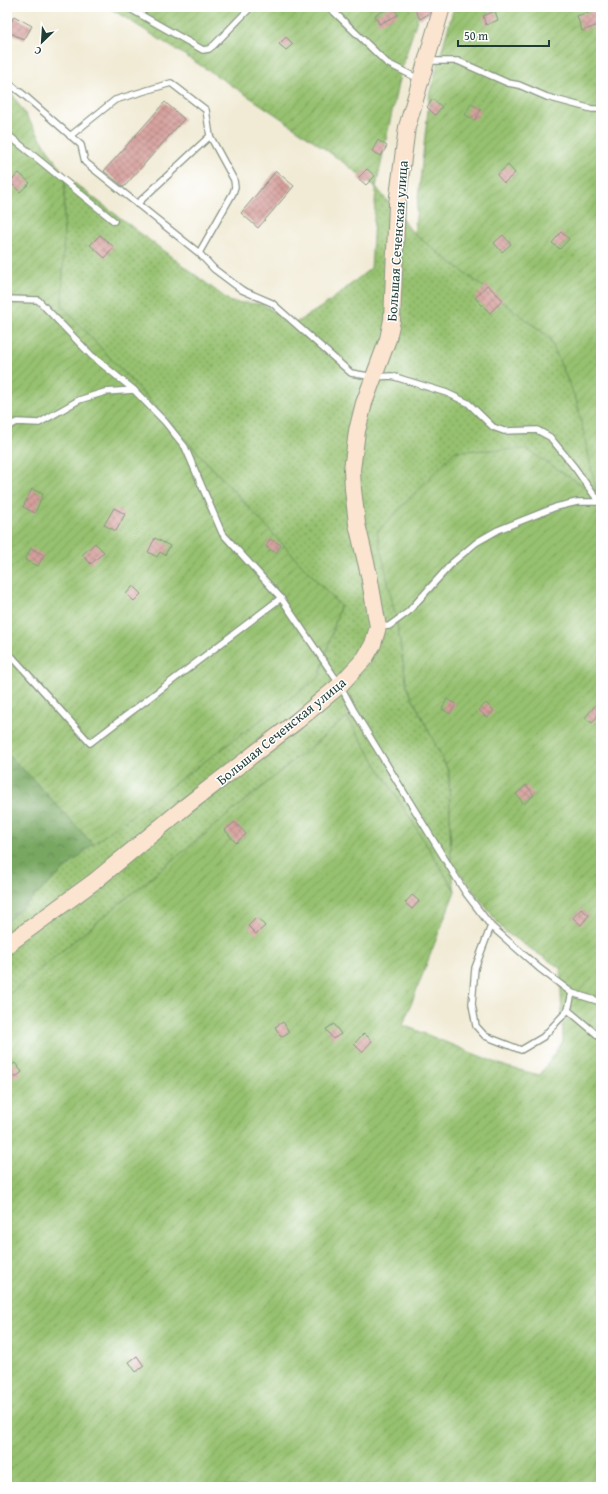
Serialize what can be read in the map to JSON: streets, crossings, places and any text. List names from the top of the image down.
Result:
{
  "streets": {
    "street": ["Большая Сеченская улица"]
  },
  "scale_bar": "50 m",
  "north": "bottom left"
}
